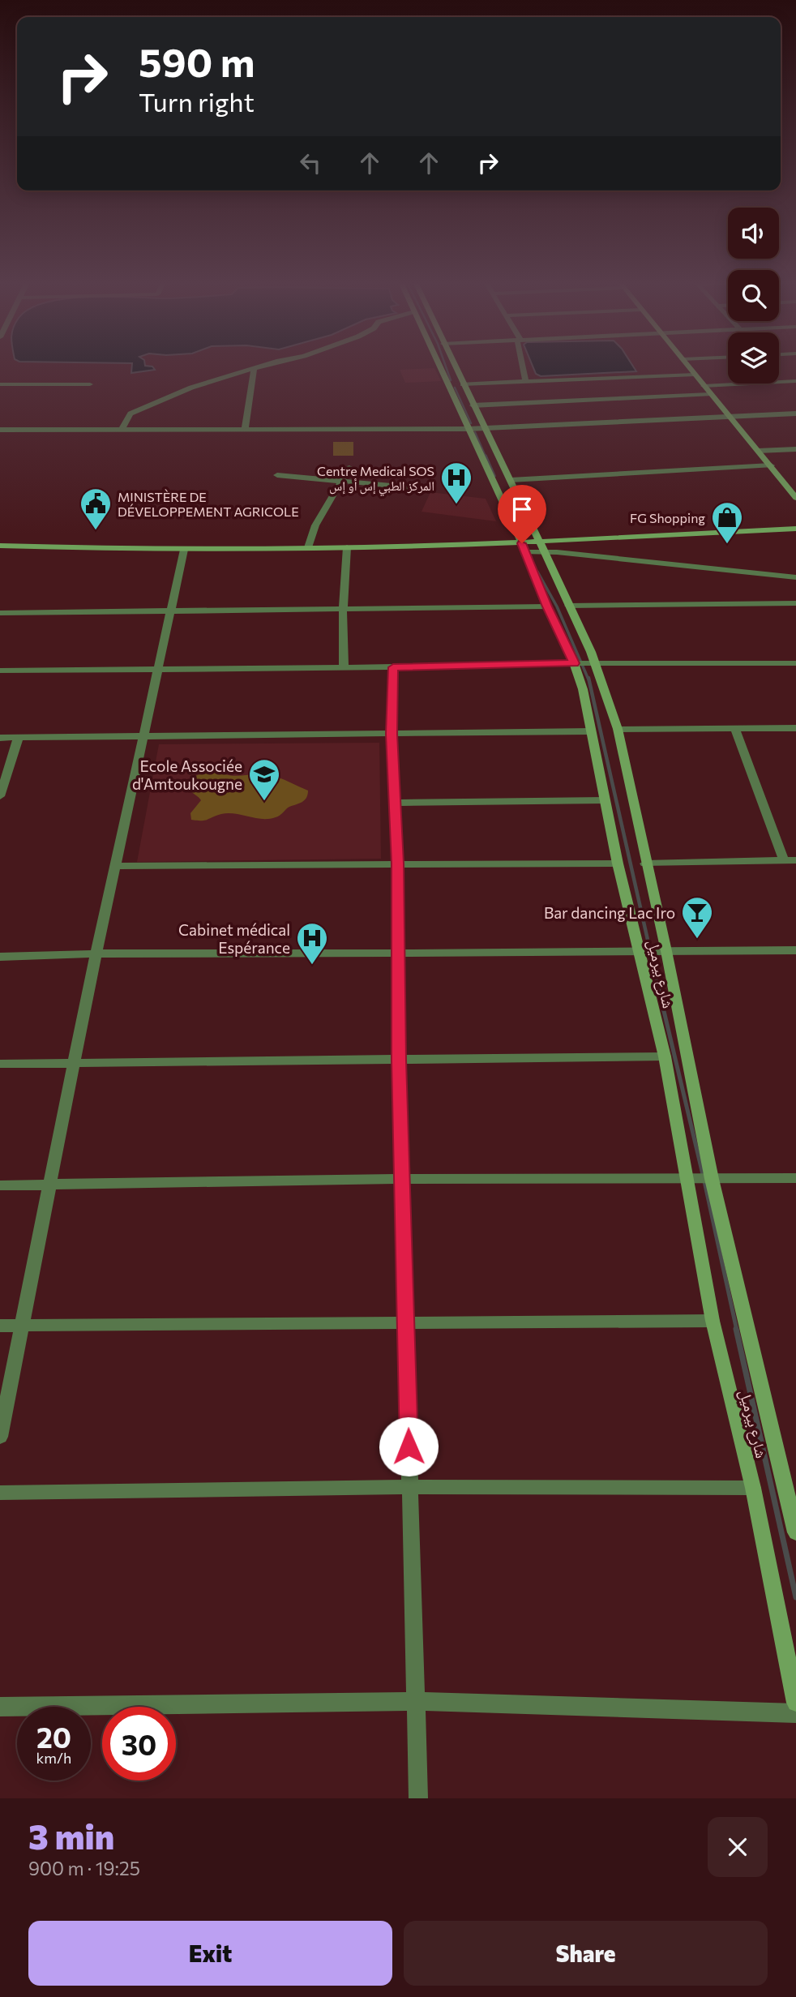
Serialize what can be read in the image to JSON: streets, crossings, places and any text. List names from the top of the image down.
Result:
{
  "streets": {
    "street": ["شارع بيرميل"]
  },
  "places": {
    "hospital": ["Centre Medical SOS المركز الطبي إس أو إس", "Cabinet médical Espérance"],
    "public building": ["MINISTÈRE DE DÉVELOPPEMENT AGRICOLE"],
    "shop": ["FG Shopping"],
    "school or university": ["Ecole Associée d'Amtoukougne"],
    "bar": ["Bar dancing Lac Iro"]
  },
  "page": {
    "turn": ["590 m", "Turn right"],
    "speed": "20 km/h",
    "limit": "30",
    "heading": ["3 min", "900 m · 19:25"],
    "buttons": ["Exit", "Share"]
  }
}
